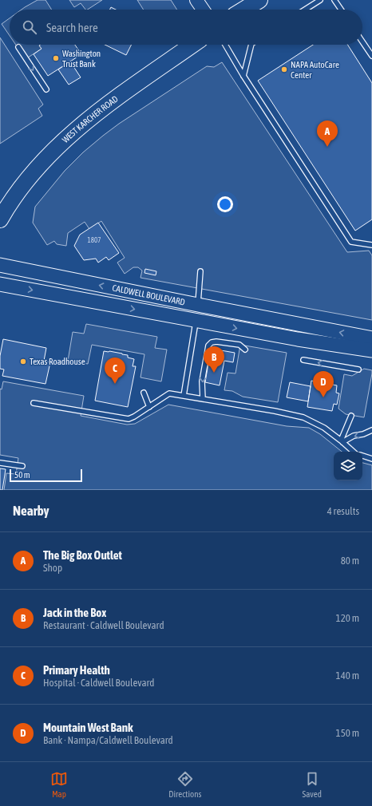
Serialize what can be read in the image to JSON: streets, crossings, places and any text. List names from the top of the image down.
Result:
{
  "streets": {
    "highway": ["WEST KARCHER ROAD"],
    "main road": ["CALDWELL BOULEVARD"]
  },
  "places": ["Washington Trust Bank", "NAPA AutoCare Center", "Texas Roadhouse"],
  "house_numbers": ["1807"],
  "scale_bar": "50 m",
  "page": {
    "search": "Search here",
    "pins": [
      "A",
      "B",
      "C",
      "D"
    ],
    "scale": "50 m",
    "heading": ["Nearby", "4 results"],
    "list": [
      {
        "mark": "A",
        "name": "The Big Box Outlet",
        "note": "Shop",
        "value": "80 m"
      },
      {
        "mark": "B",
        "name": "Jack in the Box",
        "note": "Restaurant · Caldwell Boulevard",
        "value": "120 m"
      },
      {
        "mark": "C",
        "name": "Primary Health",
        "note": "Hospital · Caldwell Boulevard",
        "value": "140 m"
      },
      {
        "mark": "D",
        "name": "Mountain West Bank",
        "note": "Bank · Nampa/Caldwell Boulevard",
        "value": "150 m"
      }
    ],
    "nav": ["Map", "Directions", "Saved"]
  }
}
